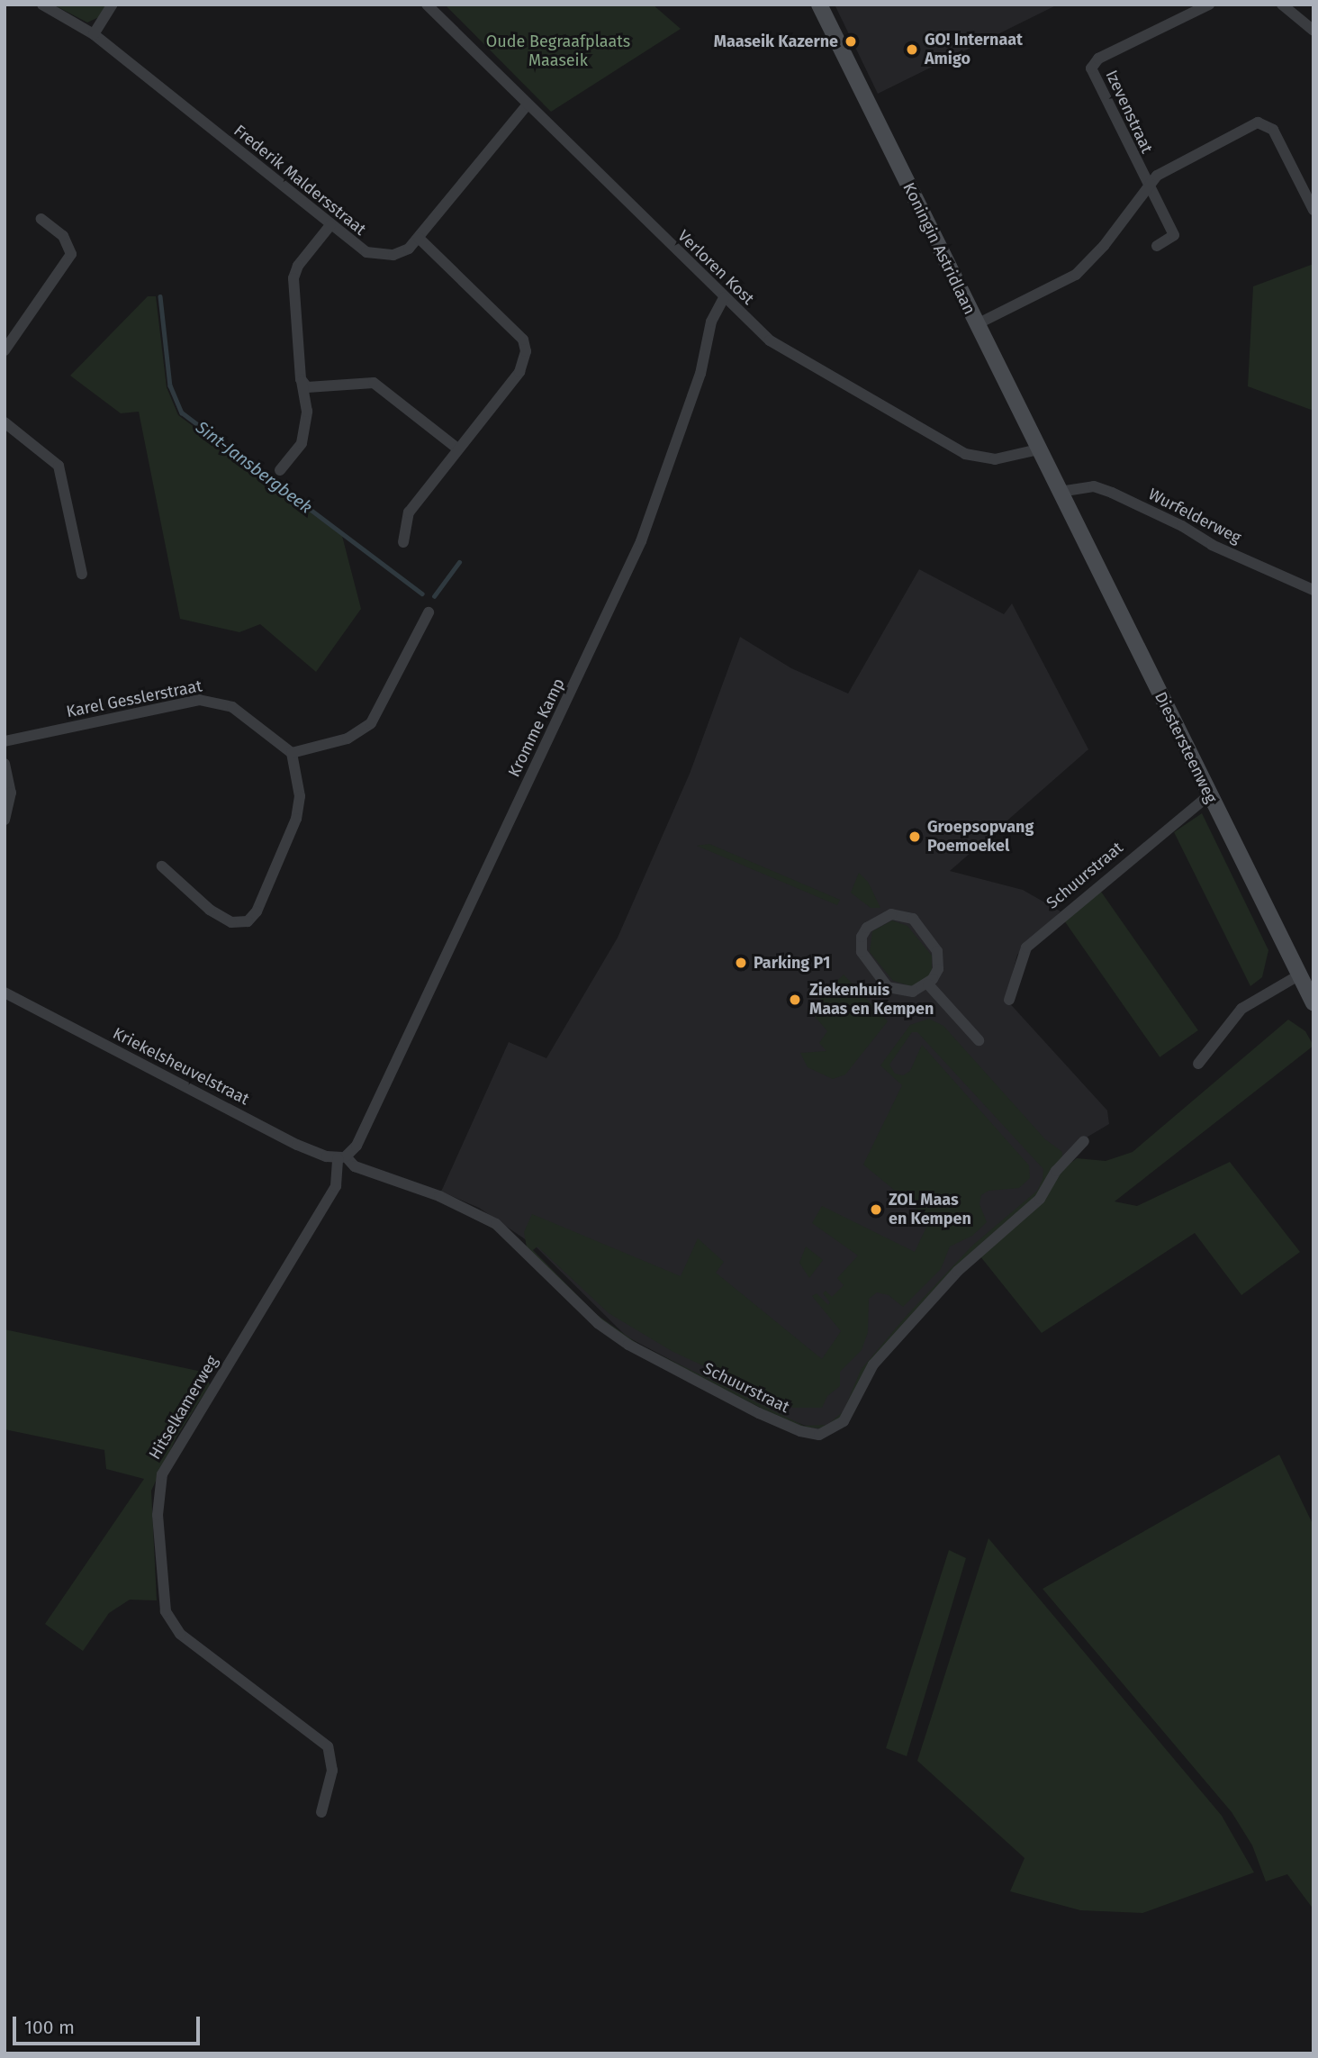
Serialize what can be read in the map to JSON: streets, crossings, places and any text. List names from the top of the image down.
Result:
{
  "streets": {
    "main road": ["Koningin Astridlaan", "Diestersteenweg"],
    "street": [
      "Izevenstraat",
      "Frederik Maldersstraat",
      "Verloren Kost",
      "Wurfelderweg",
      "Karel Gesslerstraat",
      "Kromme Kamp",
      "Schuurstraat",
      "Kriekelsheuvelstraat",
      "Hitselkamerweg"
    ]
  },
  "crossings": [
    ["Izevenstraat", "Koningin Astridlaan"],
    ["Frederik Maldersstraat", "Verloren Kost"],
    ["Koningin Astridlaan", "Verloren Kost"],
    ["Koningin Astridlaan", "Wurfelderweg"],
    ["Koningin Astridlaan", "Diestersteenweg"],
    ["Verloren Kost", "Kromme Kamp"],
    ["Wurfelderweg", "Diestersteenweg"],
    ["Kromme Kamp", "Schuurstraat"],
    ["Kromme Kamp", "Kriekelsheuvelstraat"],
    ["Kromme Kamp", "Hitselkamerweg"],
    ["Diestersteenweg", "Schuurstraat"],
    ["Schuurstraat", "Kriekelsheuvelstraat"],
    ["Schuurstraat", "Hitselkamerweg"],
    ["Kriekelsheuvelstraat", "Hitselkamerweg"]
  ],
  "water": ["Sint-Jansbergbeek"],
  "parks": ["Oude Begraafplaats Maaseik"],
  "places": [
    "Maaseik Kazerne",
    "GO! Internaat Amigo",
    "Groepsopvang Poemoekel",
    "Parking P1",
    "Ziekenhuis Maas en Kempen",
    "ZOL Maas en Kempen"
  ],
  "scale_bar": "100 m"
}
